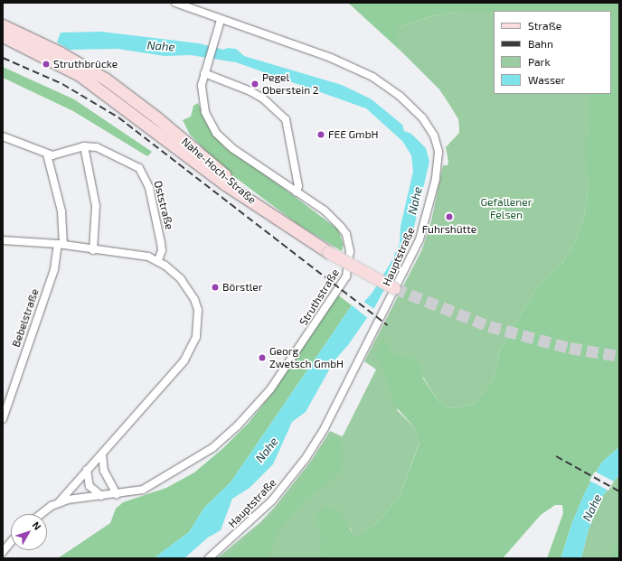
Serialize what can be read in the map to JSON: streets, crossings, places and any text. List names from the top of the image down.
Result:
{
  "streets": {
    "main road": ["Nahe-Hoch-Straße"],
    "street": [
      "Oststraße",
      "Hauptstraße",
      "Struthstraße",
      "Bebelstraße"
    ]
  },
  "crossings": [
    ["Oststraße", "Bebelstraße"],
    ["Hauptstraße", "Struthstraße"]
  ],
  "water": ["Nahe"],
  "parks": ["Gefallener Felsen"],
  "places": [
    "Struthbrücke",
    "Pegel Oberstein 2",
    "FEE GmbH",
    "Fuhrshütte",
    "Börstler",
    "Georg Zwetsch GmbH"
  ],
  "legend": [
    "Straße",
    "Bahn",
    "Park",
    "Wasser"
  ],
  "north": "top right"
}
